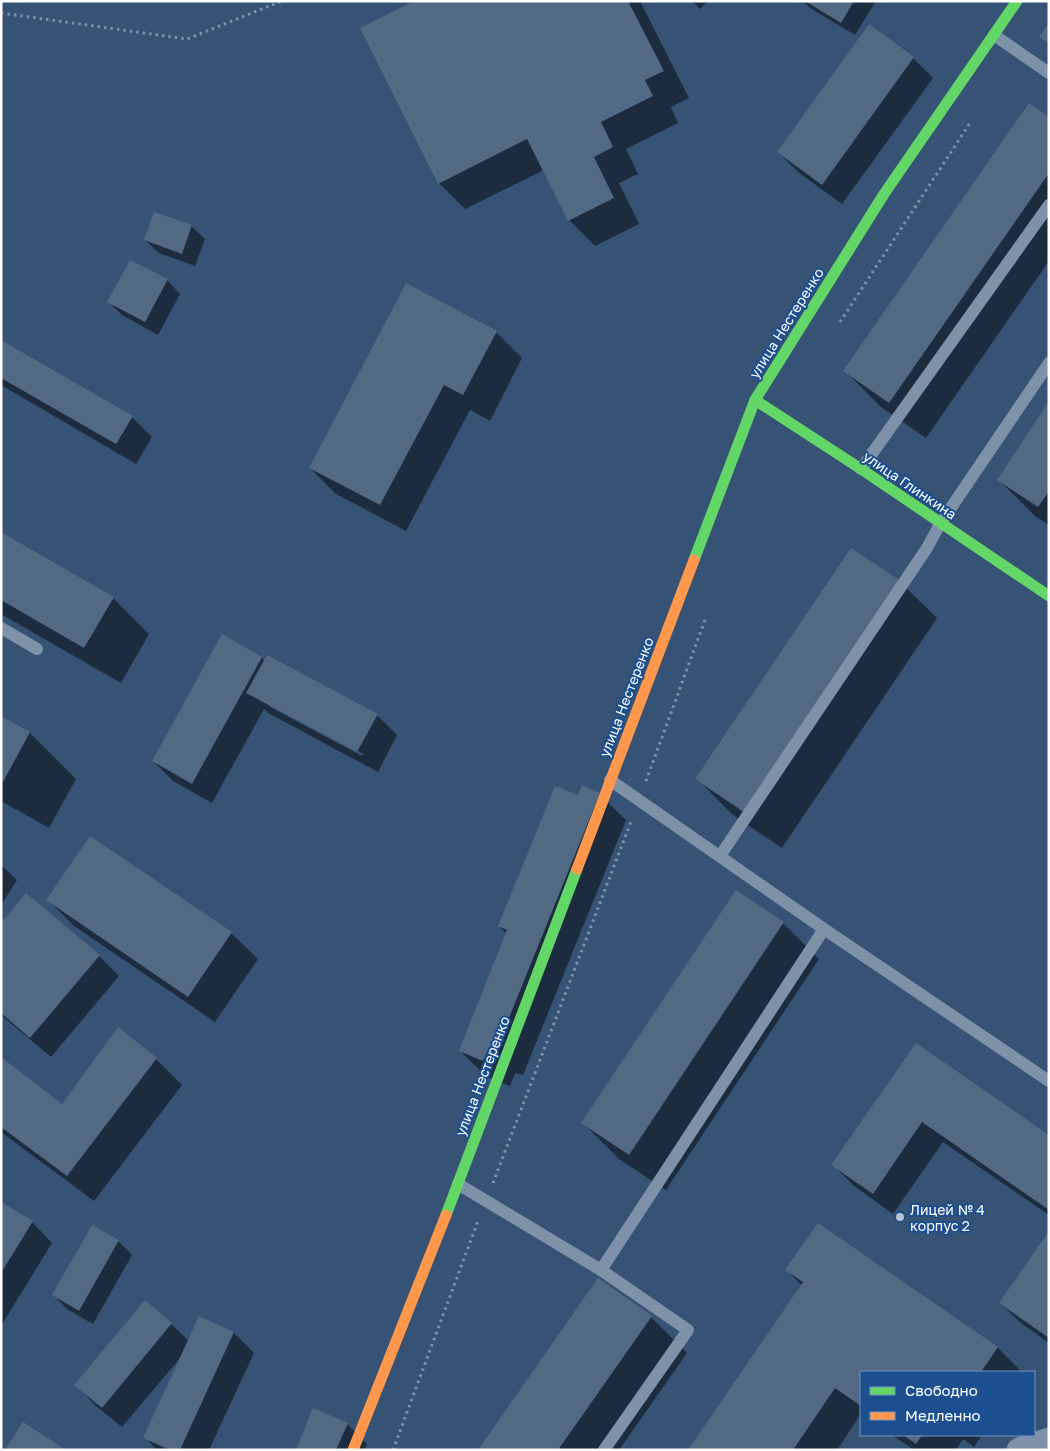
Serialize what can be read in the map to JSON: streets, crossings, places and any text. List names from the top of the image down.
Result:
{
  "streets": {
    "street": ["улица Нестеренко", "улица Глинкина"]
  },
  "crossings": [
    ["улица Нестеренко", "улица Глинкина"]
  ],
  "places": ["Лицей № 4 корпус 2"],
  "legend": ["Свободно", "Медленно"]
}
